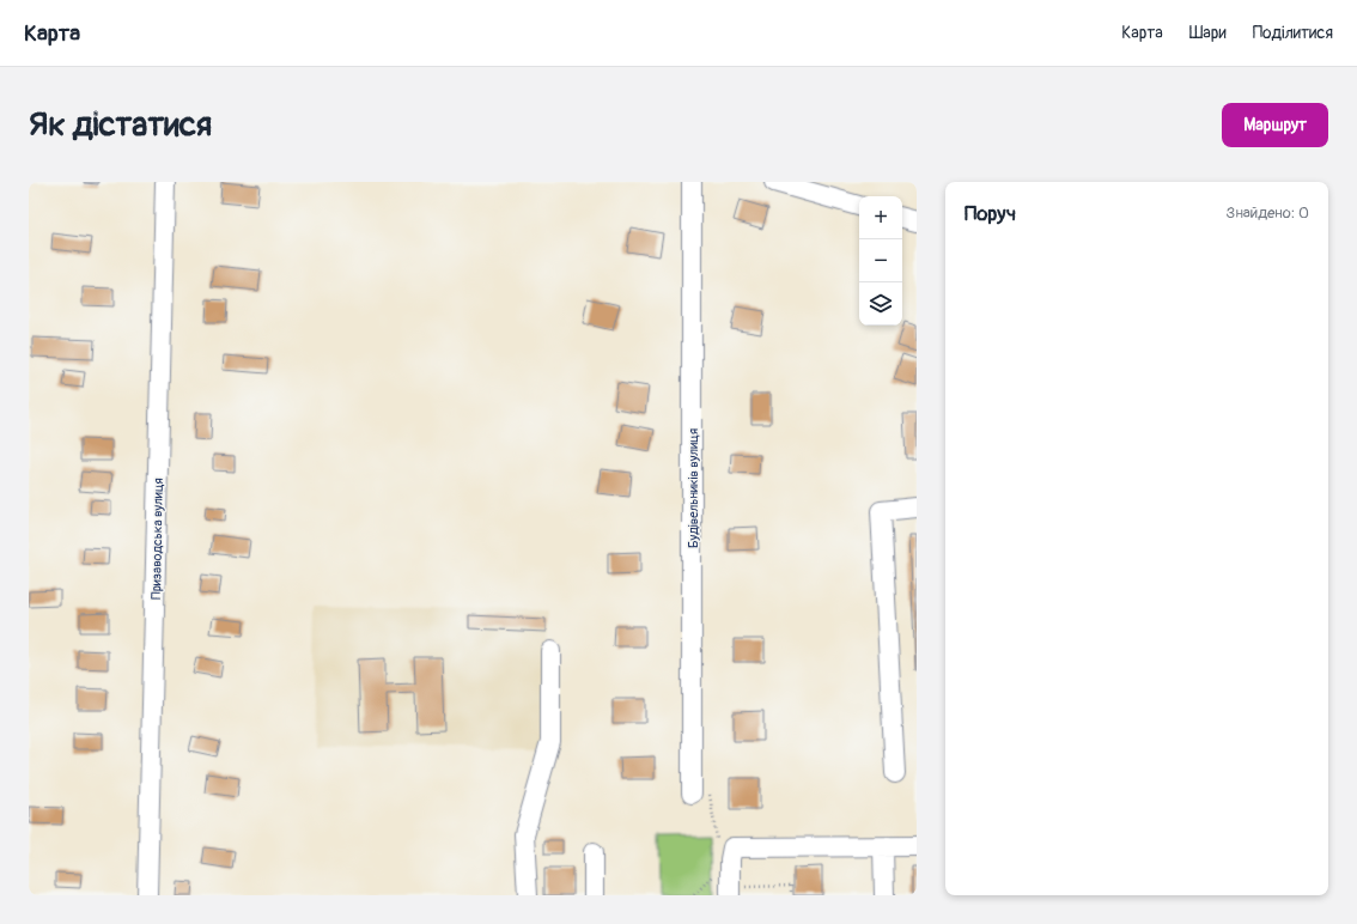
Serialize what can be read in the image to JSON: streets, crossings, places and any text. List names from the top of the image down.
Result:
{
  "streets": {
    "street": ["Будівельників вулиця", "Призаводська вулиця"]
  },
  "page": {
    "header": "Карта",
    "nav": ["Карта", "Шари", "Поділитися"],
    "buttons": "Маршрут",
    "title": "Як дістатися",
    "heading": ["Поруч", "Знайдено: 0"],
    "map_buttons": ["+", "−"]
  }
}
